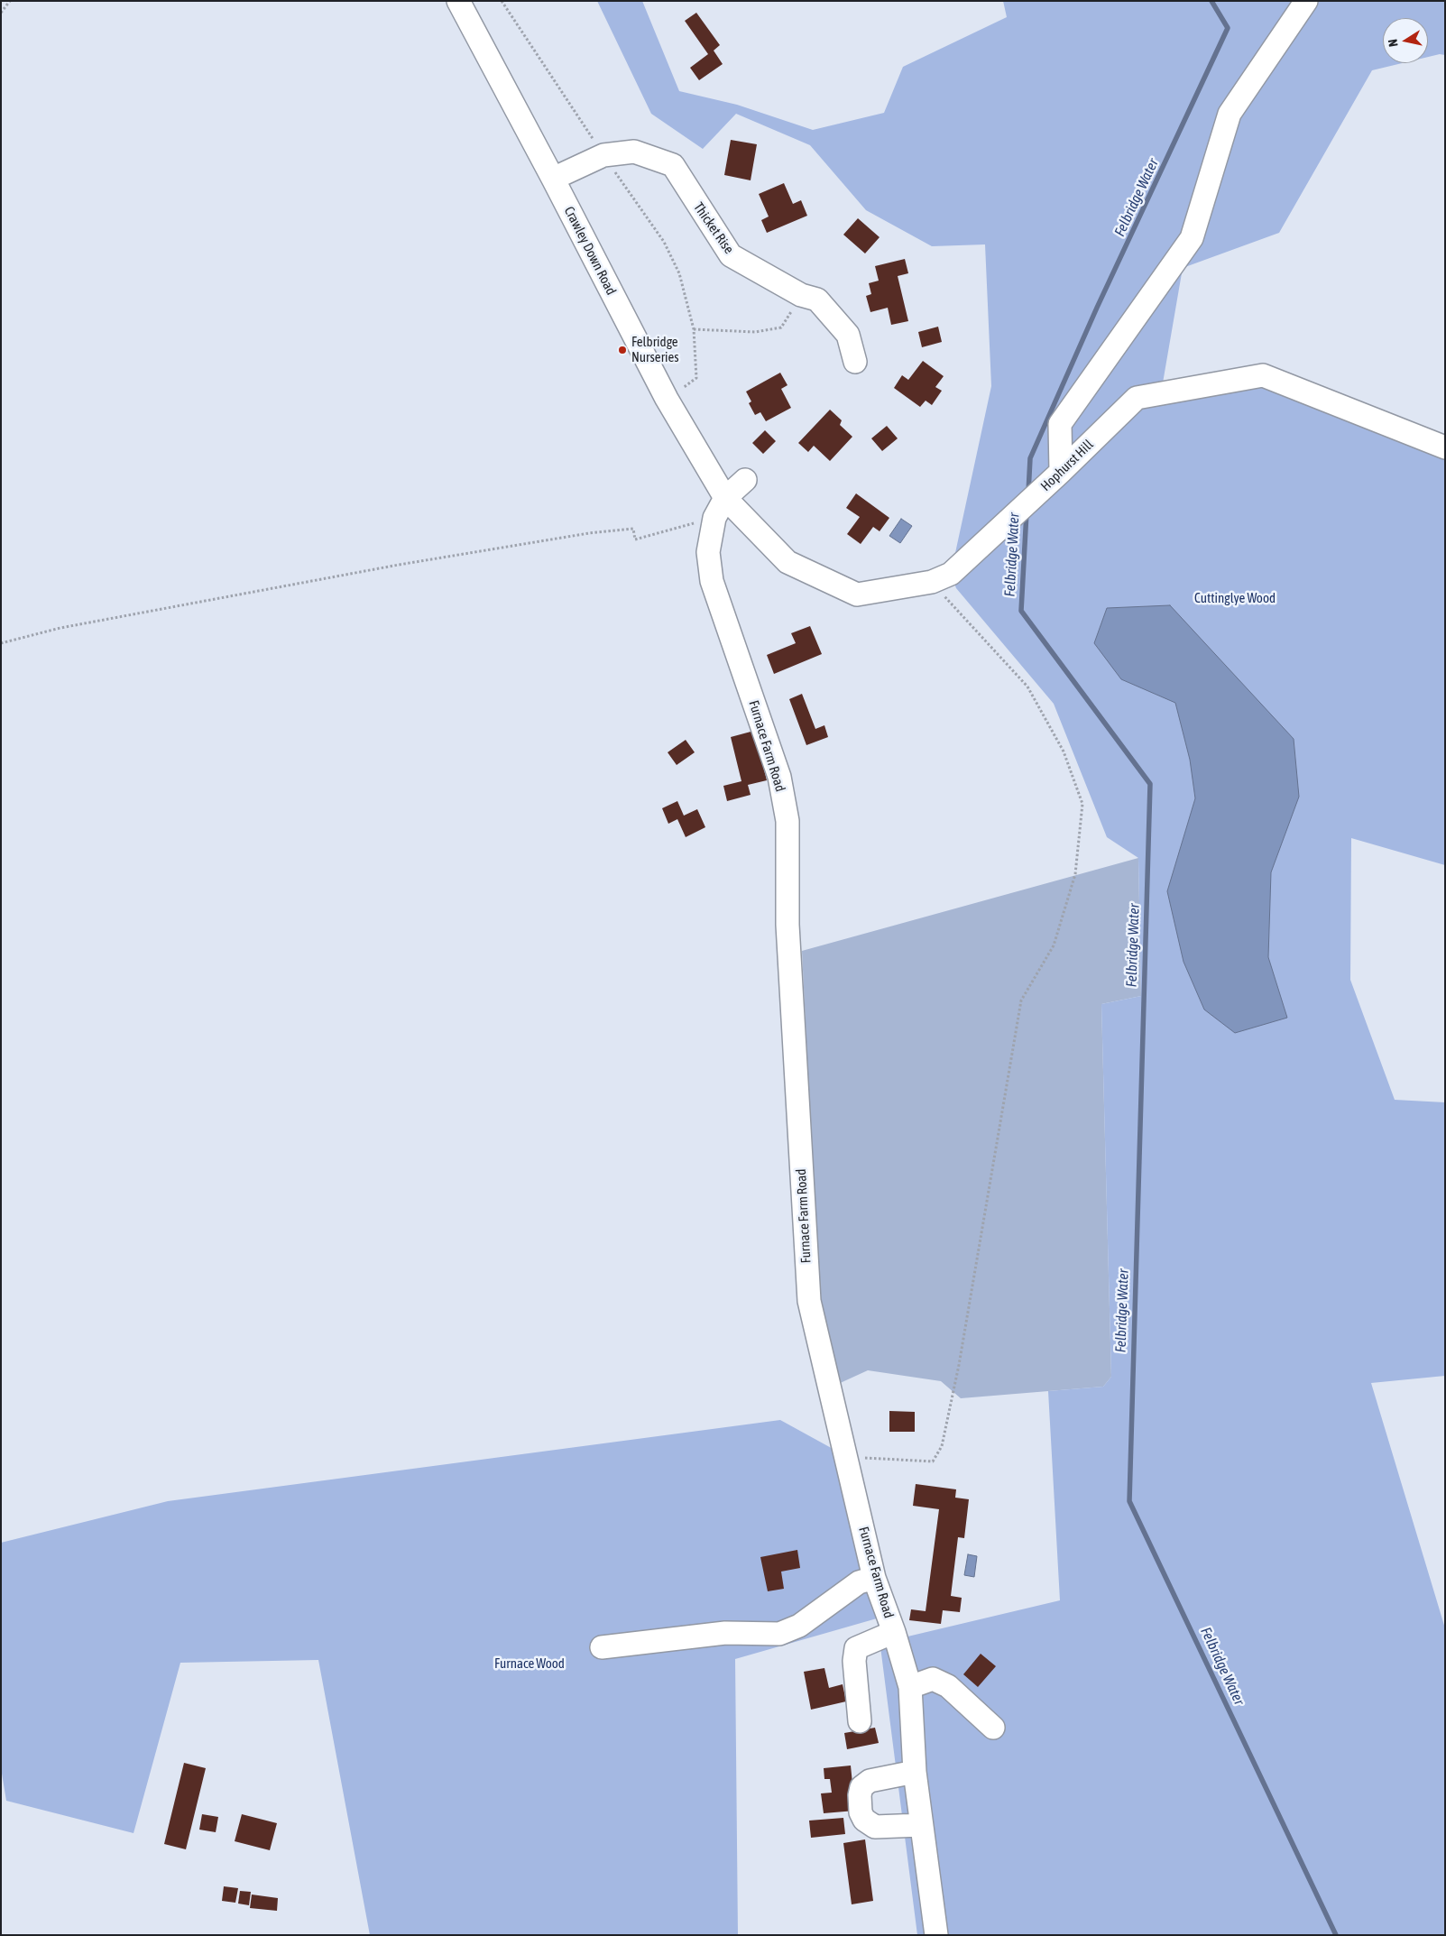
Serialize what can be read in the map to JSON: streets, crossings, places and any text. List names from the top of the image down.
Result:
{
  "streets": {
    "street": [
      "Thicket Rise",
      "Crawley Down Road",
      "Hophurst Hill",
      "Furnace Farm Road"
    ]
  },
  "crossings": [
    ["Thicket Rise", "Crawley Down Road"],
    ["Crawley Down Road", "Hophurst Hill"],
    ["Crawley Down Road", "Furnace Farm Road"],
    ["Hophurst Hill", "Furnace Farm Road"]
  ],
  "water": ["Felbridge Water"],
  "parks": ["Cuttinglye Wood", "Furnace Wood"],
  "places": ["Felbridge Nurseries"],
  "north": "left"
}
